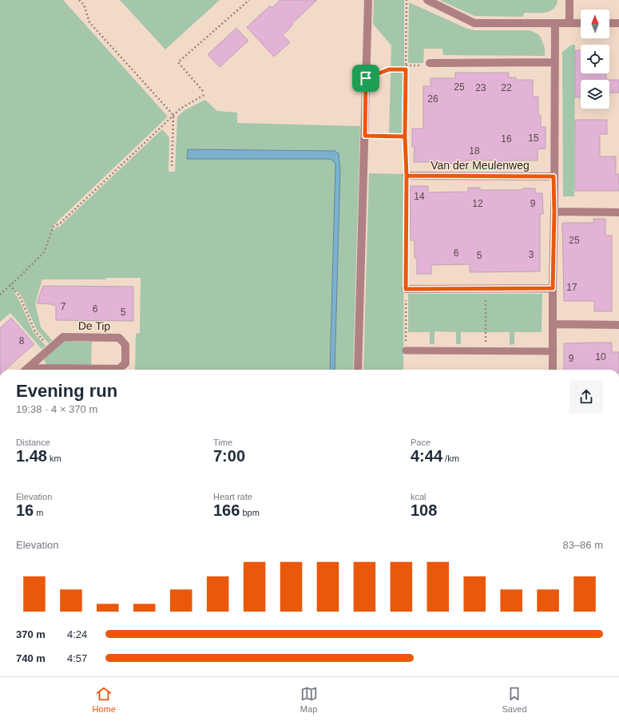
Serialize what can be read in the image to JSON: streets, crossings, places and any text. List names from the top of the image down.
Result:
{
  "streets": {
    "street": ["Van der Meulenweg", "De Tip"]
  },
  "house_numbers": [
    "25",
    "23",
    "22",
    "26",
    "15",
    "16",
    "18",
    "14",
    "12",
    "9",
    "25",
    "6",
    "3",
    "5",
    "17",
    "7",
    "6",
    "5",
    "8",
    "10",
    "9"
  ],
  "north": "top",
  "page": {
    "heading": ["Evening run", "19:38 · 4 × 370 m"],
    "stats": [
      ["Distance", "1.48 km"],
      ["Time", "7:00"],
      ["Pace", "4:44 /km"],
      ["Elevation", "16 m"],
      ["Heart rate", "166 bpm"],
      ["kcal", "108"]
    ],
    "chart": ["Elevation", "83–86 m"],
    "list": [
      {
        "name": "370 m",
        "note": "4:24"
      },
      {
        "name": "740 m",
        "note": "4:57"
      }
    ],
    "tabs": ["Home", "Map", "Saved"]
  }
}
